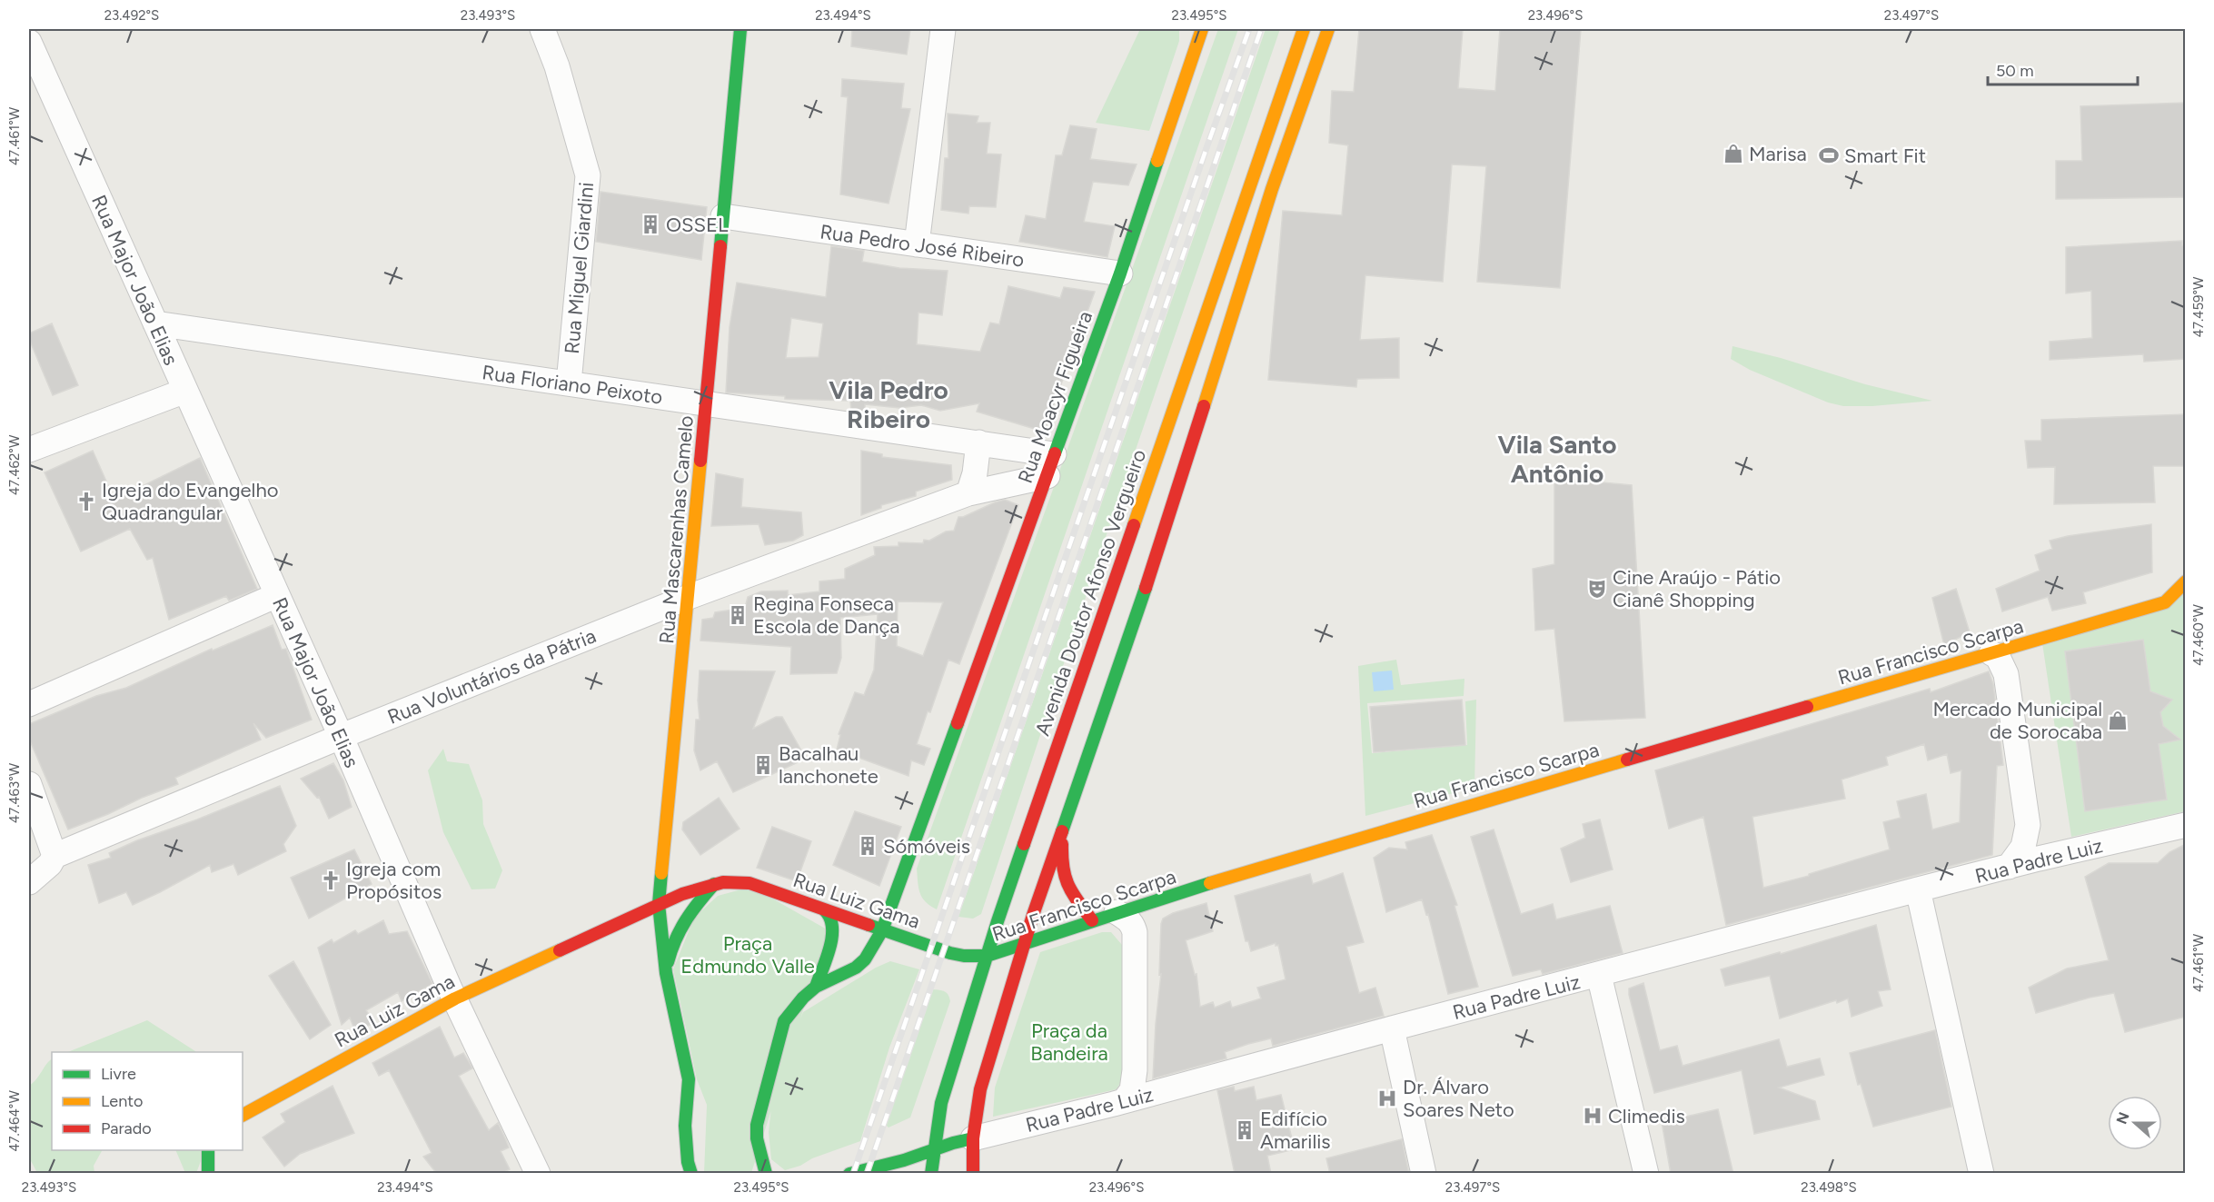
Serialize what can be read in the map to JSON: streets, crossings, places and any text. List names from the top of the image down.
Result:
{
  "streets": {
    "main road": [
      "Rua Moacyr Figueira",
      "Rua Mascarenhas Camelo",
      "Avenida Doutor Afonso Vergueiro",
      "Rua Francisco Scarpa",
      "Rua Padre Luiz",
      "Rua Luiz Gama"
    ],
    "street": [
      "Rua Pedro José Ribeiro",
      "Rua Miguel Giardini",
      "Rua Major João Elias",
      "Rua Floriano Peixoto",
      "Rua Voluntários da Pátria"
    ]
  },
  "crossings": [
    ["Rua Pedro José Ribeiro", "Rua Moacyr Figueira"],
    ["Rua Pedro José Ribeiro", "Rua Mascarenhas Camelo"],
    ["Rua Miguel Giardini", "Rua Floriano Peixoto"],
    ["Rua Major João Elias", "Rua Floriano Peixoto"],
    ["Rua Major João Elias", "Rua Voluntários da Pátria"],
    ["Rua Major João Elias", "Rua Luiz Gama"],
    ["Rua Floriano Peixoto", "Rua Moacyr Figueira"],
    ["Rua Floriano Peixoto", "Rua Mascarenhas Camelo"],
    ["Rua Floriano Peixoto", "Rua Voluntários da Pátria"],
    ["Rua Moacyr Figueira", "Rua Voluntários da Pátria"],
    ["Rua Moacyr Figueira", "Rua Luiz Gama"],
    ["Rua Mascarenhas Camelo", "Rua Voluntários da Pátria"],
    ["Rua Mascarenhas Camelo", "Rua Luiz Gama"],
    ["Avenida Doutor Afonso Vergueiro", "Rua Francisco Scarpa"],
    ["Avenida Doutor Afonso Vergueiro", "Rua Padre Luiz"],
    ["Avenida Doutor Afonso Vergueiro", "Rua Luiz Gama"],
    ["Rua Francisco Scarpa", "Rua Luiz Gama"]
  ],
  "districts": ["Vila Pedro Ribeiro", "Vila Santo Antônio"],
  "parks": ["Praça Edmundo Valle", "Praça da Bandeira"],
  "places": {
    "shop": ["Marisa", "Mercado Municipal de Sorocaba"],
    "sports": ["Smart Fit"],
    "building": [
      "OSSEL",
      "Regina Fonseca Escola de Dança",
      "Bacalhau lanchonete",
      "Sómóveis",
      "Edifício Amarilis"
    ],
    "church": ["Igreja do Evangelho Quadrangular", "Igreja com Propósitos"],
    "theatre": ["Cine Araújo - Pátio Cianê Shopping"],
    "hospital": ["Dr. Álvaro Soares Neto", "Climedis"]
  },
  "legend": ["Livre", "Lento", "Parado"],
  "scale_bar": "50 m",
  "north": "left",
  "coordinates": [
    "23.492°S",
    "23.493°S",
    "23.494°S",
    "23.495°S",
    "23.496°S",
    "23.497°S",
    "47.461°W",
    "47.459°W",
    "47.462°W",
    "47.460°W",
    "47.463°W",
    "47.464°W",
    "23.498°S"
  ]
}
